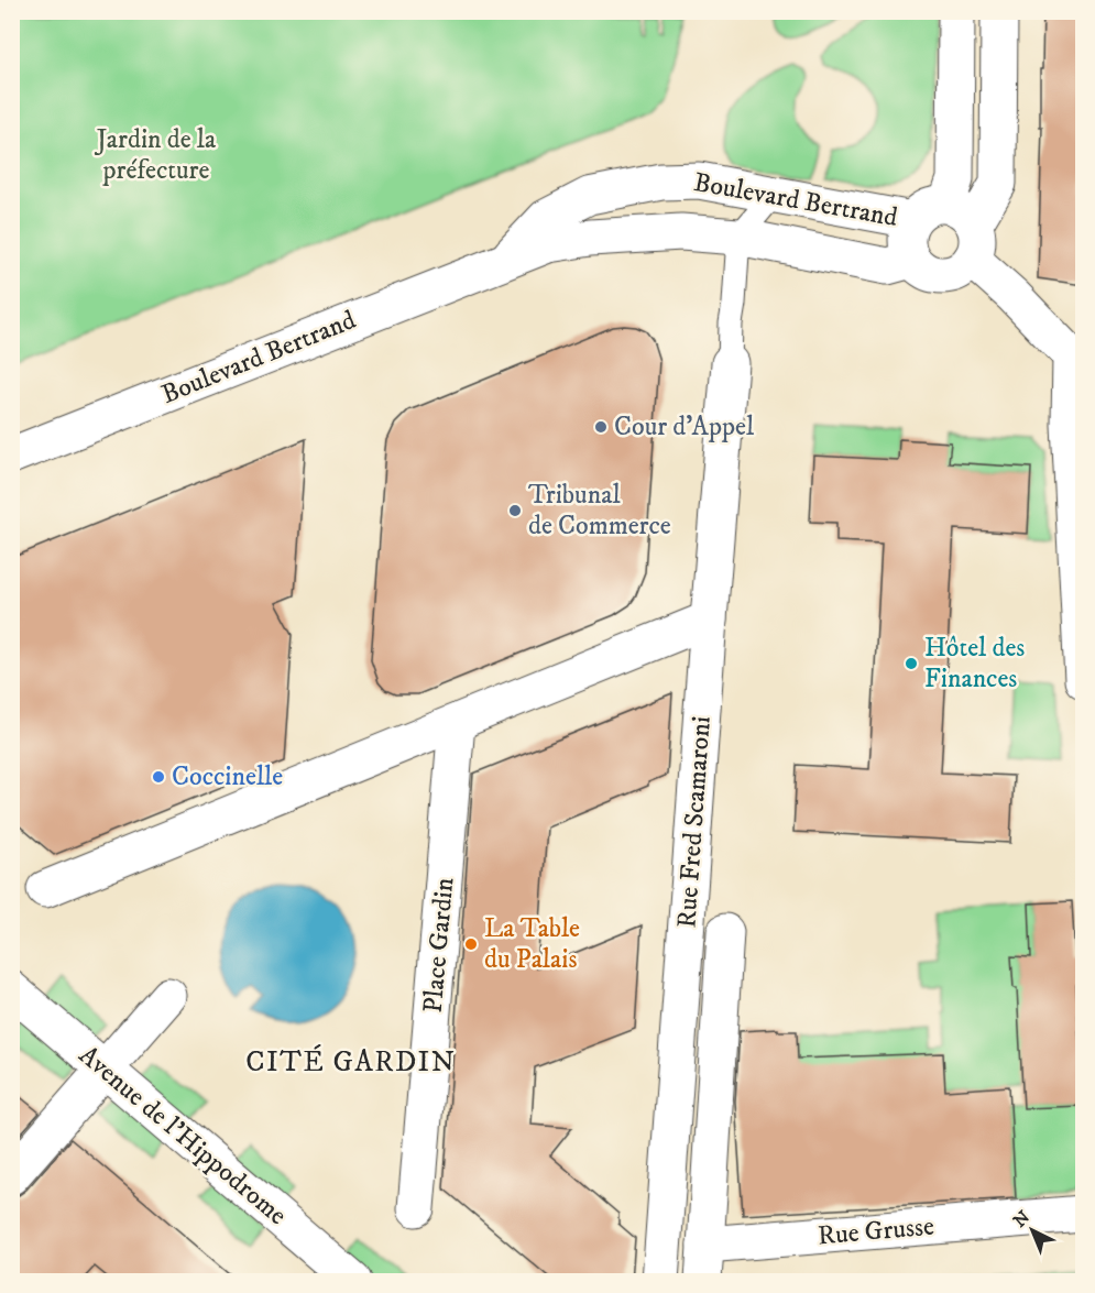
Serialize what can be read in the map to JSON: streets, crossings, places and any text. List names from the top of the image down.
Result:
{
  "streets": {
    "street": [
      "Boulevard Bertrand",
      "Rue Fred Scamaroni",
      "Place Gardin",
      "Avenue de l'Hippodrome",
      "Rue Grusse"
    ]
  },
  "districts": ["CITÉ GARDIN"],
  "parks": ["Jardin de la préfecture"],
  "places": [
    "Cour d'Appel",
    "Tribunal de Commerce",
    "Hôtel des Finances",
    "Coccinelle",
    "La Table du Palais"
  ],
  "north": "top left"
}
